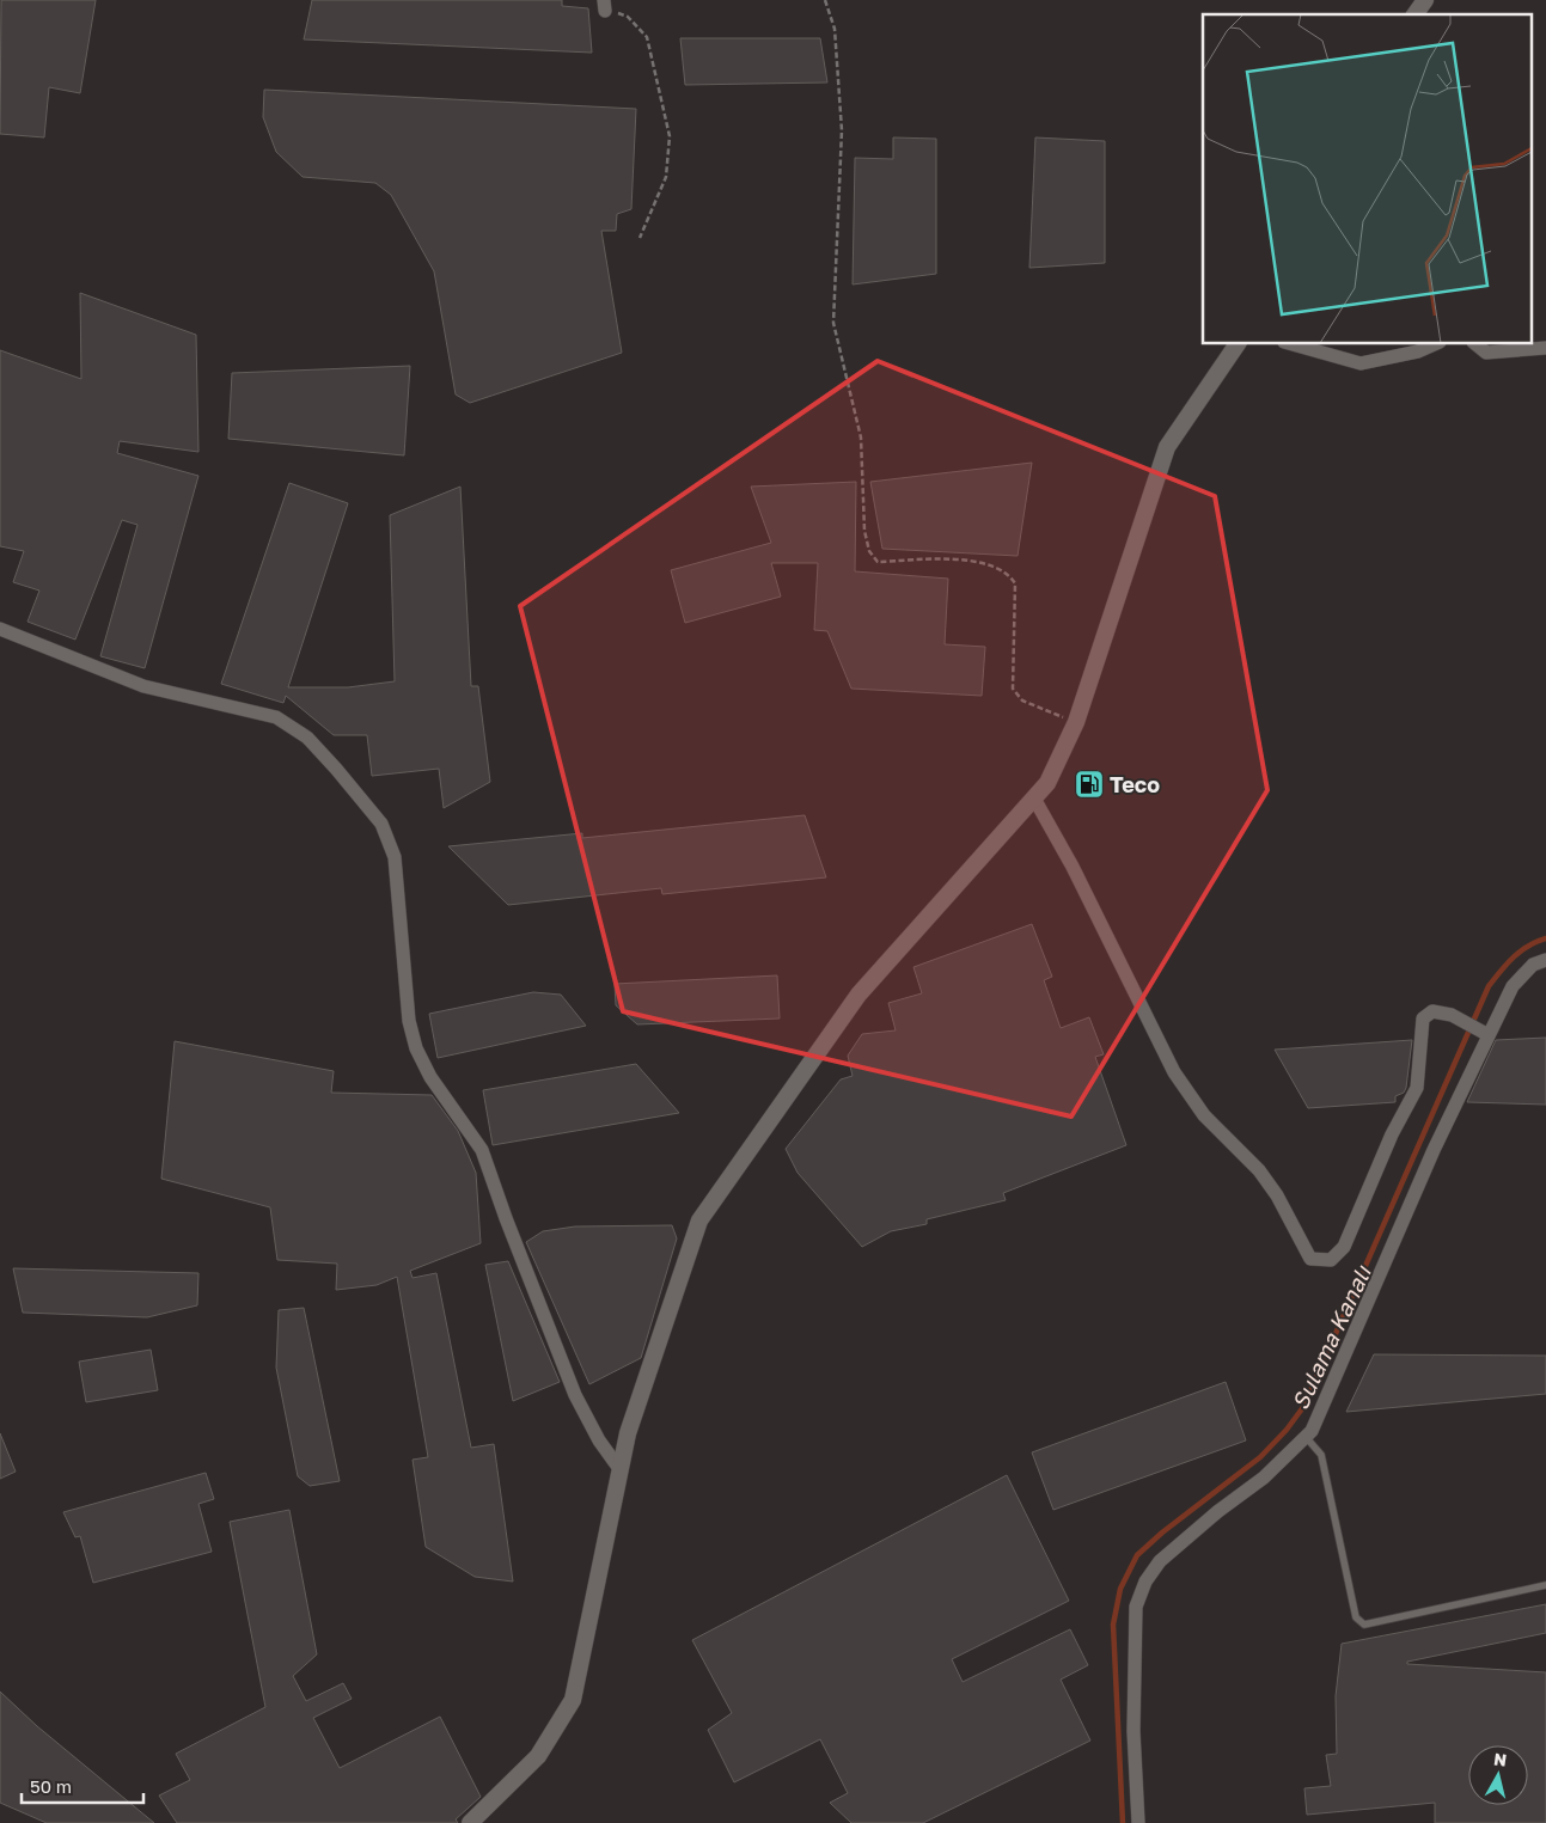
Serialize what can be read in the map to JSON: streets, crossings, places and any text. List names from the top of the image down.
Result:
{
  "water": ["Sulama Kanalı"],
  "places": {
    "fuel station": ["Teco"]
  },
  "scale_bar": "50 m",
  "north": "top"
}
